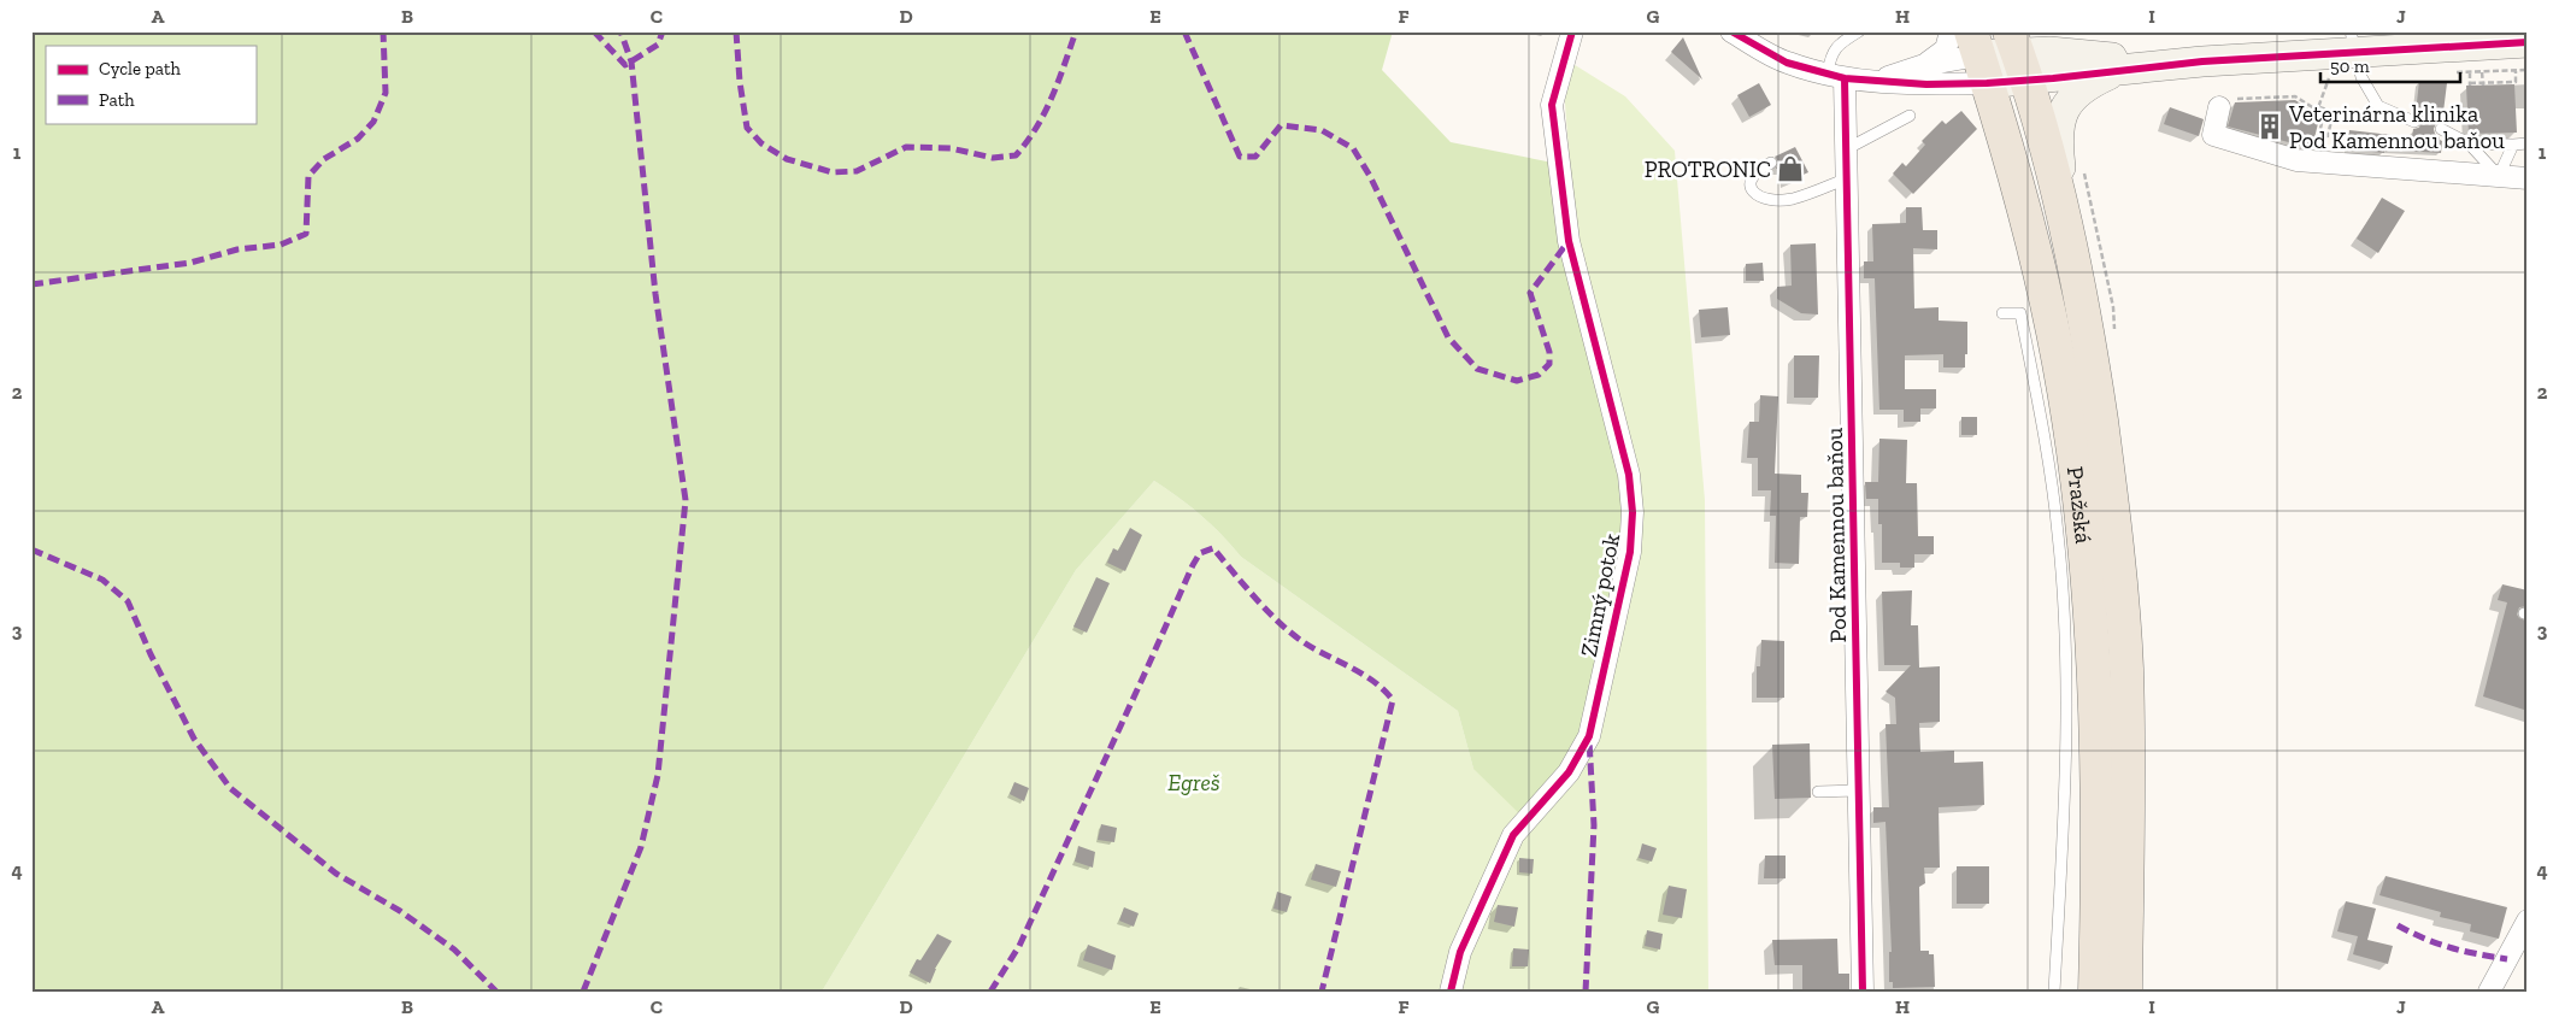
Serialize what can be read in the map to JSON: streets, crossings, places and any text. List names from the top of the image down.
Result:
{
  "streets": {
    "main road": ["Pražská"],
    "street": ["Pod Kamennou baňou", "Zimný potok"]
  },
  "parks": ["Egreš"],
  "places": {
    "building": ["Veterinárna klinika Pod Kamennou baňou"],
    "shop": ["PROTRONIC"]
  },
  "legend": ["Cycle path", "Path"],
  "scale_bar": "50 m",
  "grid": {
    "columns": [
      "A",
      "B",
      "C",
      "D",
      "E",
      "F",
      "G",
      "H",
      "I",
      "J"
    ],
    "rows": [
      "1",
      "2",
      "3",
      "4"
    ]
  }
}
